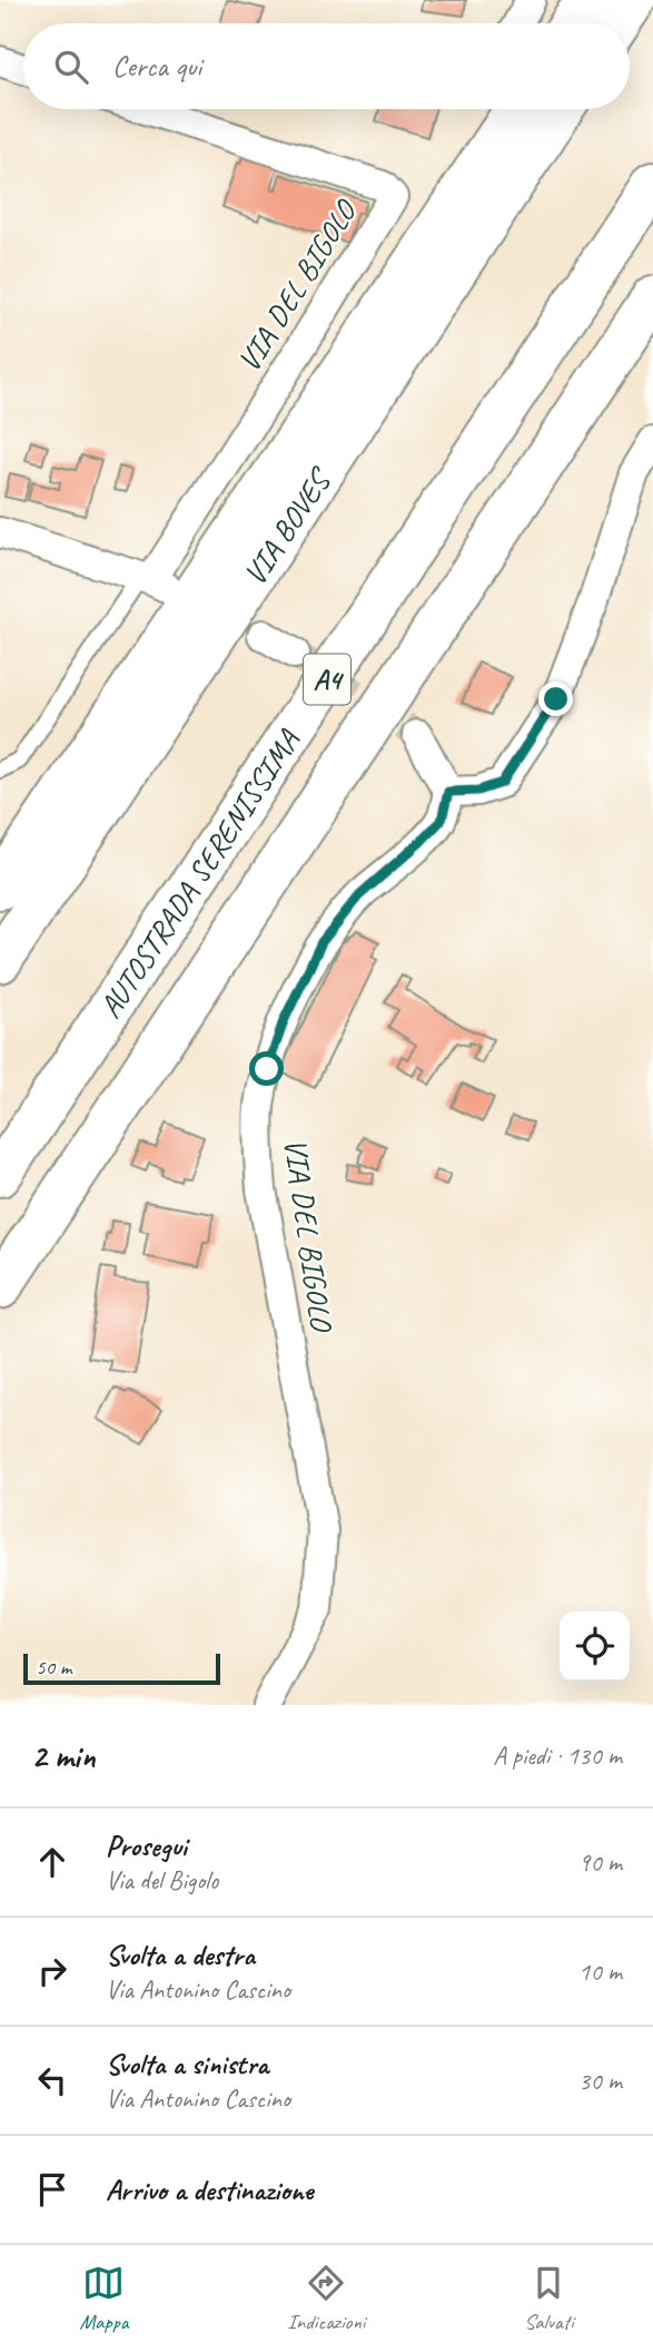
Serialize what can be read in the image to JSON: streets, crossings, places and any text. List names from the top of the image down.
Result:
{
  "streets": {
    "highway": ["VIA BOVES", "A4", "AUTOSTRADA SERENISSIMA"],
    "street": ["VIA DEL BIGOLO"]
  },
  "scale_bar": "50 m",
  "page": {
    "search": "Cerca qui",
    "scale": "50 m",
    "heading": ["2 min", "A piedi · 130 m"],
    "list": [
      ["Prosegui", "Via del Bigolo", "90 m"],
      ["Svolta a destra", "Via Antonino Cascino", "10 m"],
      ["Svolta a sinistra", "Via Antonino Cascino", "30 m"],
      "Arrivo a destinazione"
    ],
    "nav": ["Mappa", "Indicazioni", "Salvati"]
  }
}
